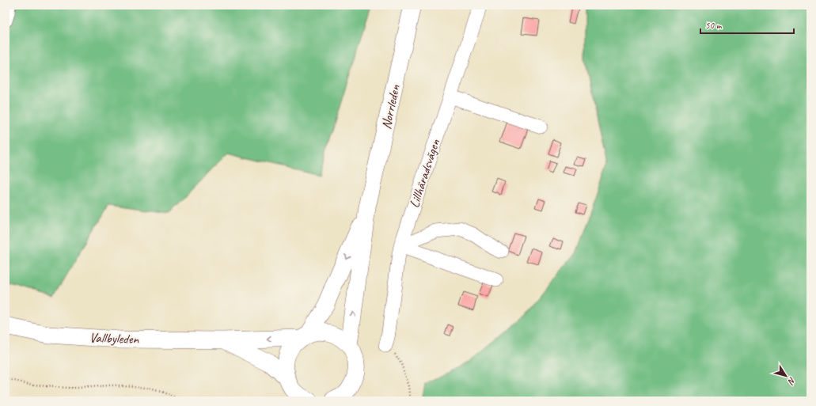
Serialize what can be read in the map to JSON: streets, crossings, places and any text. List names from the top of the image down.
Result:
{
  "streets": {
    "main road": ["Norrleden", "Vallbyleden"],
    "street": ["Lillhäradsvägen"]
  },
  "crossings": [
    ["Norrleden", "Vallbyleden"]
  ],
  "scale_bar": "50 m",
  "north": "bottom right"
}
